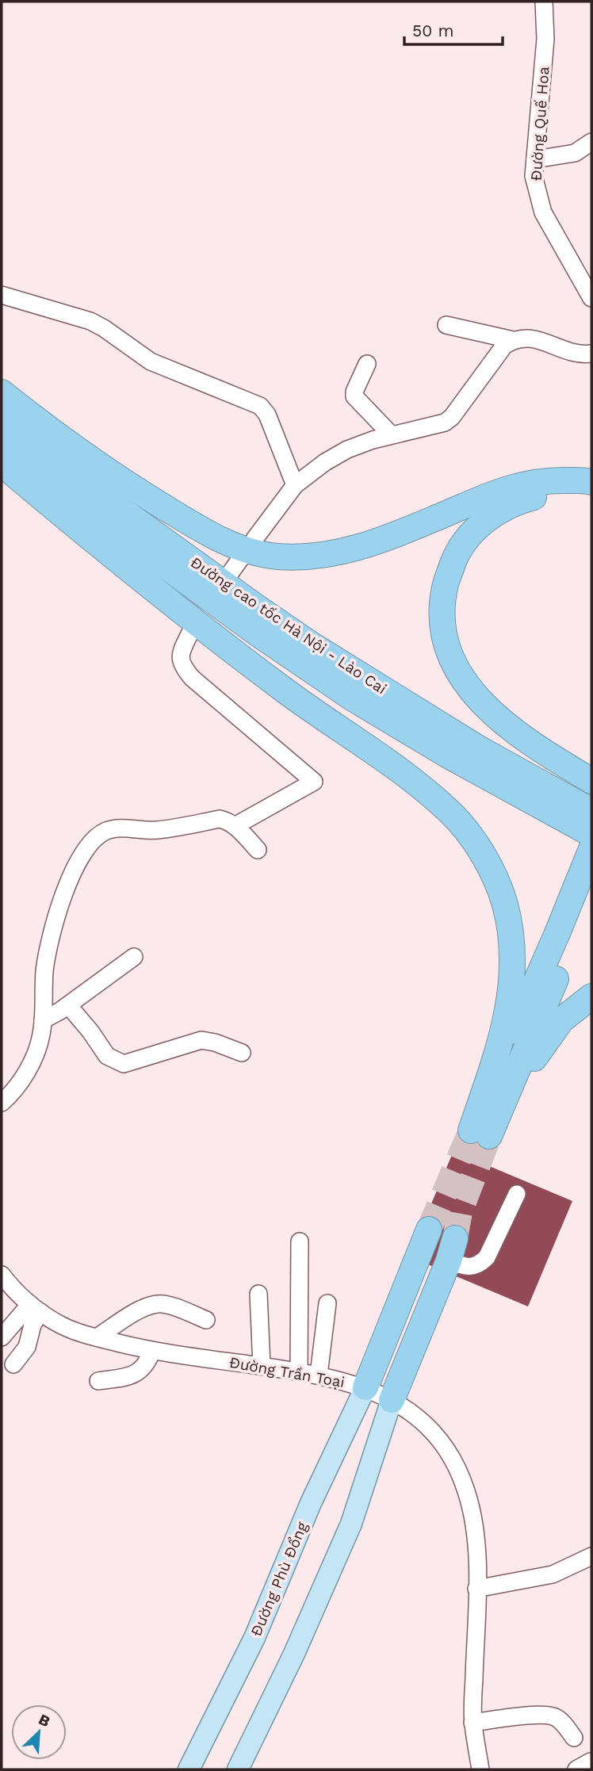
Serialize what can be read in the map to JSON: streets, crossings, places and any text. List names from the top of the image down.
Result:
{
  "streets": {
    "highway": ["Đường cao tốc Hà Nội - Lào Cai"],
    "main road": ["Đường Phù Đổng"],
    "street": ["Đường Quế Hoa", "Đường Trần Toại"]
  },
  "crossings": [
    ["Đường Trần Toại", "Đường Phù Đổng"]
  ],
  "scale_bar": "50 m",
  "north": "top right"
}
